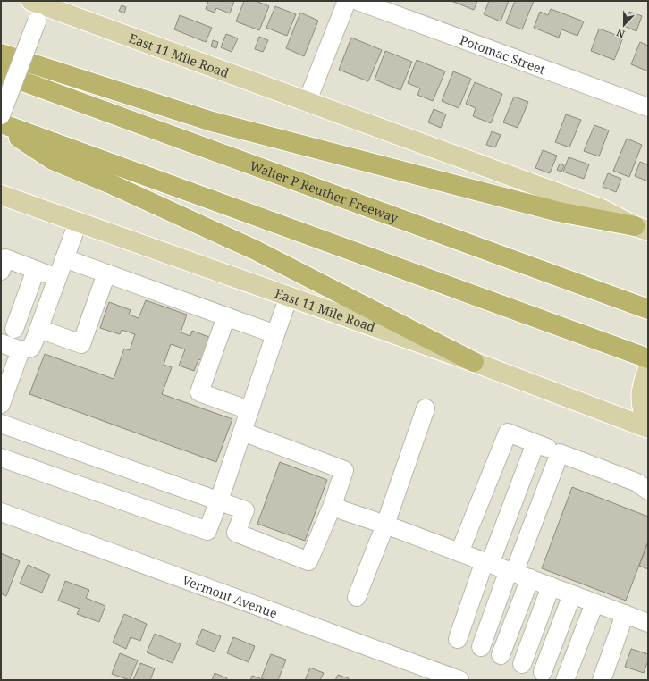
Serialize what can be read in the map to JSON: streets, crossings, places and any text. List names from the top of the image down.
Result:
{
  "streets": {
    "highway": ["Walter P Reuther Freeway"],
    "main road": ["East 11 Mile Road"],
    "street": ["Potomac Street", "Vermont Avenue"]
  },
  "north": "bottom"
}
